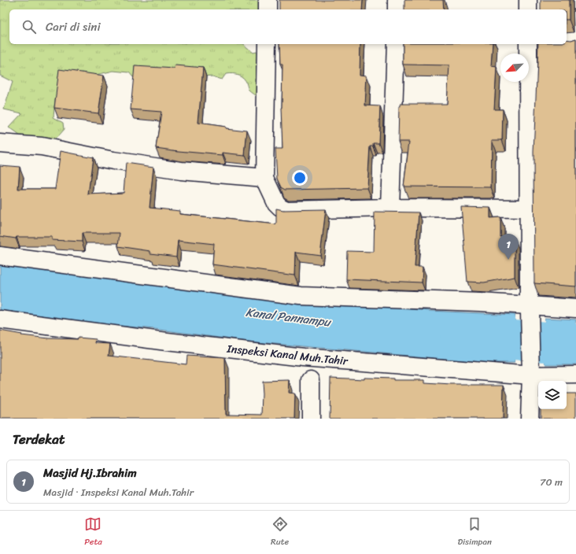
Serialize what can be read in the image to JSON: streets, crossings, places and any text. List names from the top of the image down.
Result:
{
  "streets": {
    "street": ["Inspeksi Kanal Muh.Tahir"]
  },
  "water": ["Kanal Pannampu"],
  "north": "bottom left",
  "page": {
    "search": "Cari di sini",
    "pins": "1",
    "heading": "Terdekat",
    "list": [
      {
        "mark": "1",
        "name": "Masjid Hj.Ibrahim",
        "note": "Masjid · Inspeksi Kanal Muh.Tahir",
        "value": "70 m"
      }
    ],
    "nav": ["Peta", "Rute", "Disimpan"]
  }
}
